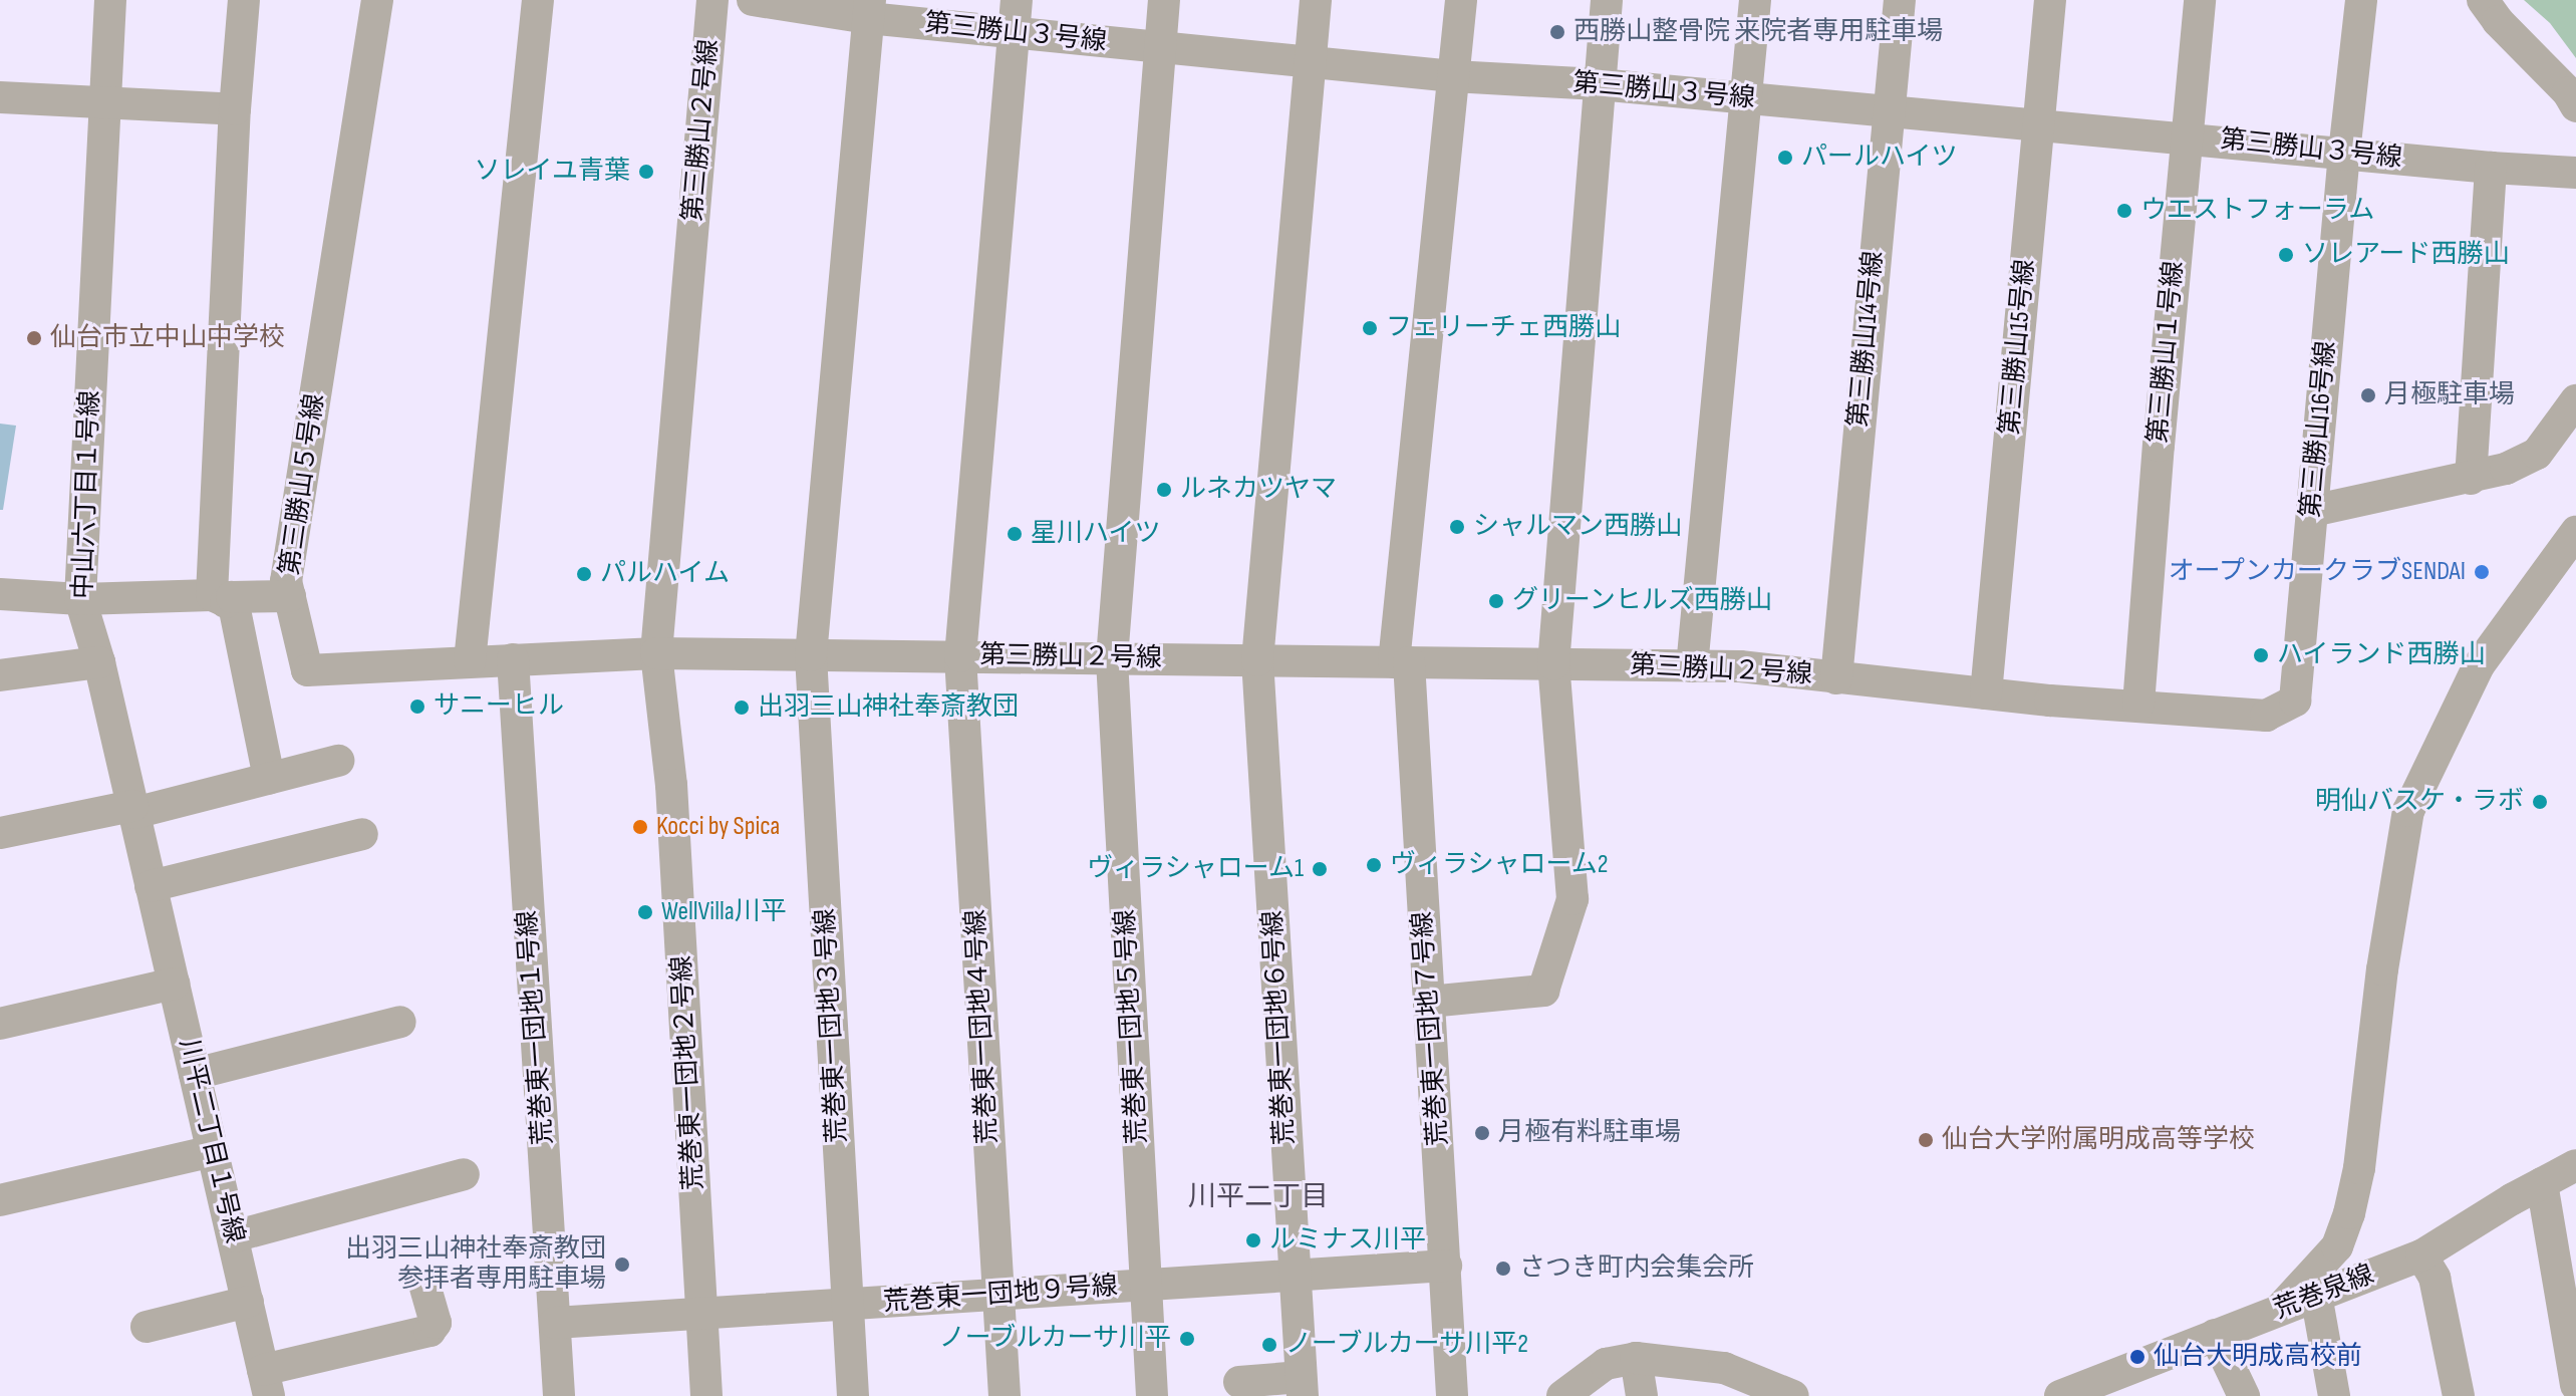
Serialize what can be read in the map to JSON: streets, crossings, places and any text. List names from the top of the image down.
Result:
{
  "streets": {
    "street": [
      "第三勝山３号線",
      "第三勝山２号線",
      "第三勝山14号線",
      "第三勝山15号線",
      "第三勝山１号線",
      "第三勝山16号線",
      "第三勝山５号線",
      "中山六丁目１号線",
      "荒巻東一団地３号線",
      "荒巻東一団地４号線",
      "荒巻東一団地５号線",
      "荒巻東一団地１号線",
      "荒巻東一団地６号線",
      "荒巻東一団地７号線",
      "荒巻東一団地２号線",
      "川平二丁目１号線",
      "荒巻泉線",
      "荒巻東一団地９号線"
    ]
  },
  "crossings": [
    ["第三勝山３号線", "第三勝山14号線"],
    ["第三勝山３号線", "第三勝山15号線"],
    ["第三勝山３号線", "第三勝山１号線"],
    ["第三勝山３号線", "第三勝山16号線"],
    ["第三勝山３号線", "荒巻東一団地３号線"],
    ["第三勝山３号線", "荒巻東一団地４号線"],
    ["第三勝山３号線", "荒巻東一団地５号線"],
    ["第三勝山３号線", "荒巻東一団地６号線"],
    ["第三勝山３号線", "荒巻東一団地７号線"],
    ["第三勝山２号線", "第三勝山14号線"],
    ["第三勝山２号線", "第三勝山15号線"],
    ["第三勝山２号線", "第三勝山１号線"],
    ["第三勝山２号線", "第三勝山16号線"],
    ["第三勝山２号線", "第三勝山５号線"],
    ["第三勝山２号線", "荒巻東一団地３号線"],
    ["第三勝山２号線", "荒巻東一団地４号線"],
    ["第三勝山２号線", "荒巻東一団地５号線"],
    ["第三勝山２号線", "荒巻東一団地６号線"],
    ["第三勝山２号線", "荒巻東一団地７号線"],
    ["第三勝山２号線", "荒巻東一団地２号線"],
    ["第三勝山１号線", "第三勝山16号線"],
    ["第三勝山５号線", "荒巻東一団地１号線"],
    ["第三勝山５号線", "荒巻東一団地２号線"],
    ["中山六丁目１号線", "川平二丁目１号線"],
    ["荒巻東一団地３号線", "荒巻東一団地９号線"],
    ["荒巻東一団地４号線", "荒巻東一団地９号線"],
    ["荒巻東一団地５号線", "荒巻東一団地９号線"],
    ["荒巻東一団地１号線", "荒巻東一団地９号線"],
    ["荒巻東一団地６号線", "荒巻東一団地９号線"],
    ["荒巻東一団地７号線", "荒巻東一団地９号線"],
    ["荒巻東一団地２号線", "荒巻東一団地９号線"]
  ],
  "districts": ["川平二丁目"],
  "places": [
    "西勝山整骨院 来院者専用駐車場",
    "パールハイツ",
    "ソレイユ青葉",
    "ウエストフォーラム",
    "ソレアード西勝山",
    "フェリーチェ西勝山",
    "仙台市立中山中学校",
    "月極駐車場",
    "ルネカツヤマ",
    "シャルマン西勝山",
    "星川ハイツ",
    "オープンカークラブSENDAI",
    "パルハイム",
    "グリーンヒルズ西勝山",
    "ハイランド西勝山",
    "サニーヒル",
    "出羽三山神社奉斎教団",
    "明仙バスケ・ラボ",
    "Kocci by Spica",
    "ヴィラシャローム2",
    "ヴィラシャローム1",
    "WellVilla川平",
    "月極有料駐車場",
    "仙台大学附属明成高等学校",
    "ルミナス川平",
    "出羽三山神社奉斎教団 参拝者専用駐車場",
    "さつき町内会集会所",
    "ノーブルカーサ川平",
    "ノーブルカーサ川平2",
    "仙台大明成高校前"
  ]
}
